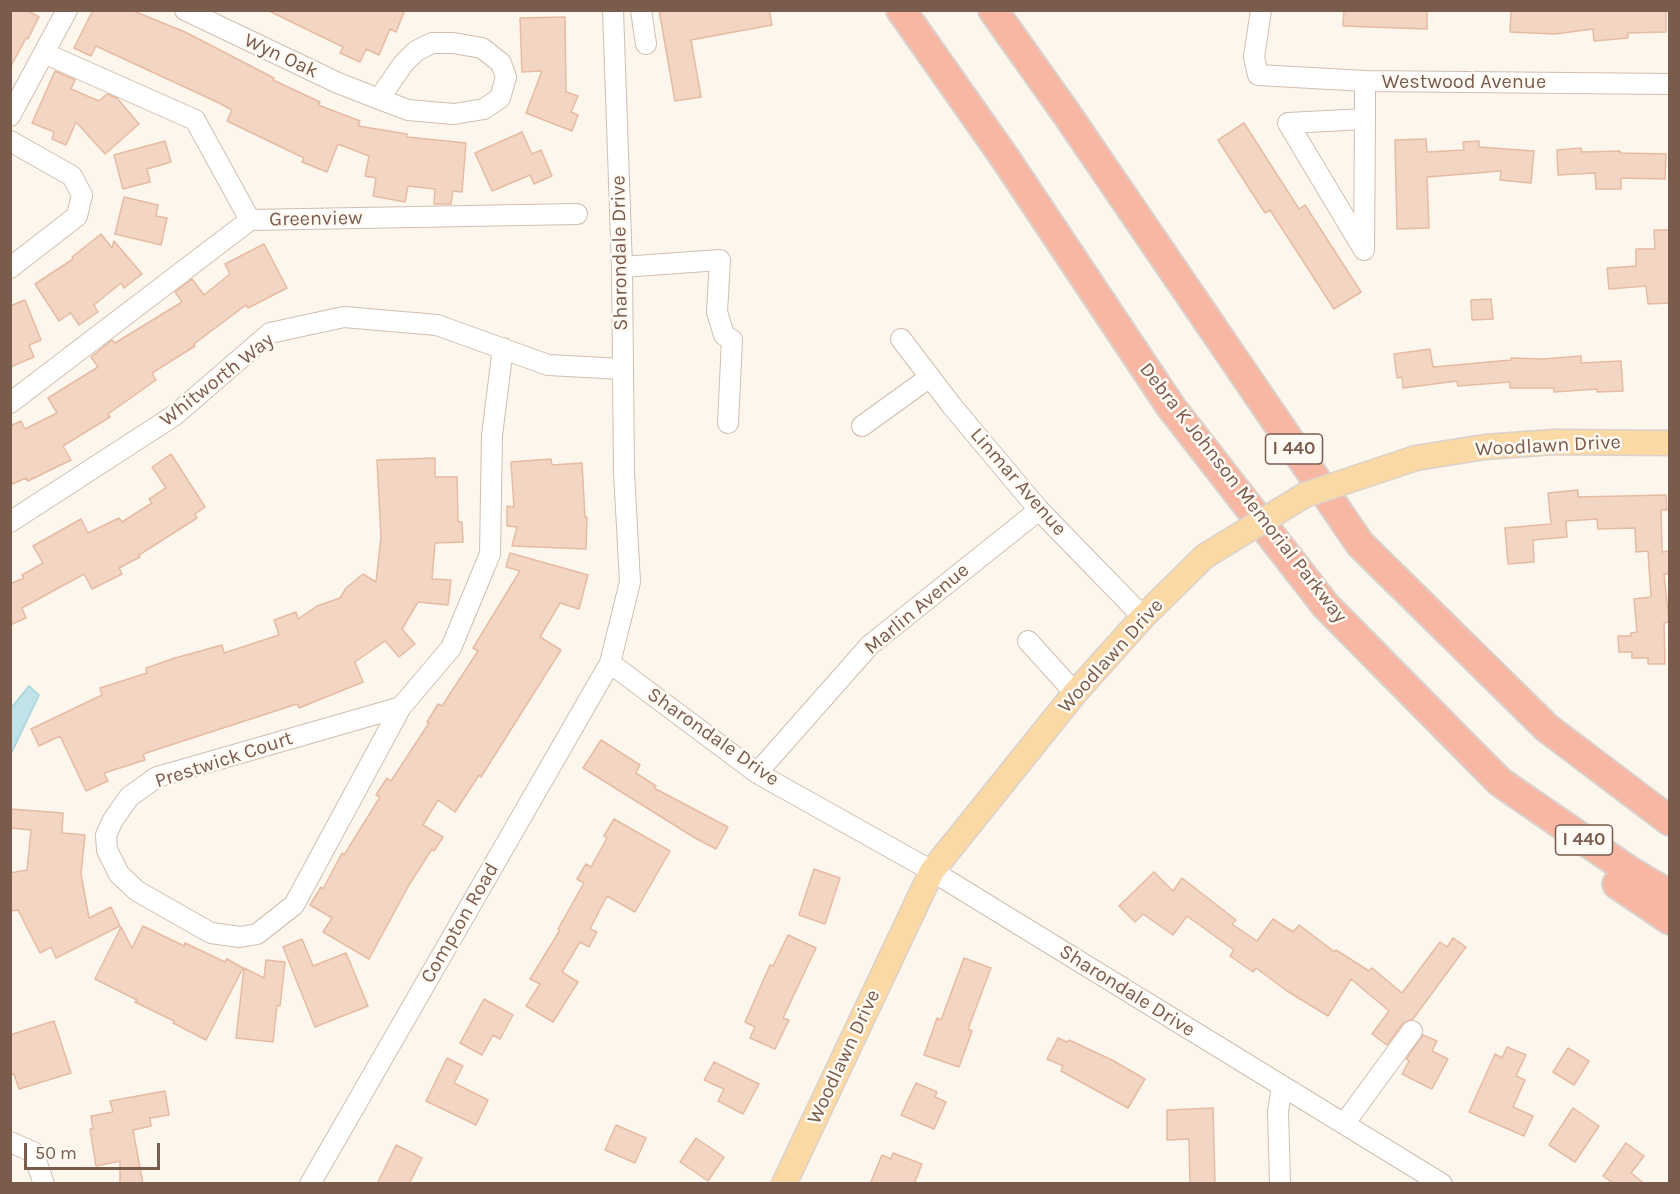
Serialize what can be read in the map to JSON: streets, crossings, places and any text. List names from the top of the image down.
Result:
{
  "streets": {
    "highway": ["I 440", "Debra K Johnson Memorial Parkway"],
    "main road": ["Woodlawn Drive"],
    "street": [
      "Wyn Oak",
      "Westwood Avenue",
      "Greenview",
      "Sharondale Drive",
      "Whitworth Way",
      "Linmar Avenue",
      "Marlin Avenue",
      "Prestwick Court",
      "Compton Road"
    ]
  },
  "crossings": [
    ["Sharondale Drive", "Whitworth Way"],
    ["Sharondale Drive", "Woodlawn Drive"],
    ["Sharondale Drive", "Marlin Avenue"],
    ["Sharondale Drive", "Compton Road"],
    ["Whitworth Way", "Prestwick Court"],
    ["Woodlawn Drive", "Linmar Avenue"],
    ["Linmar Avenue", "Marlin Avenue"]
  ],
  "scale_bar": "50 m"
}
